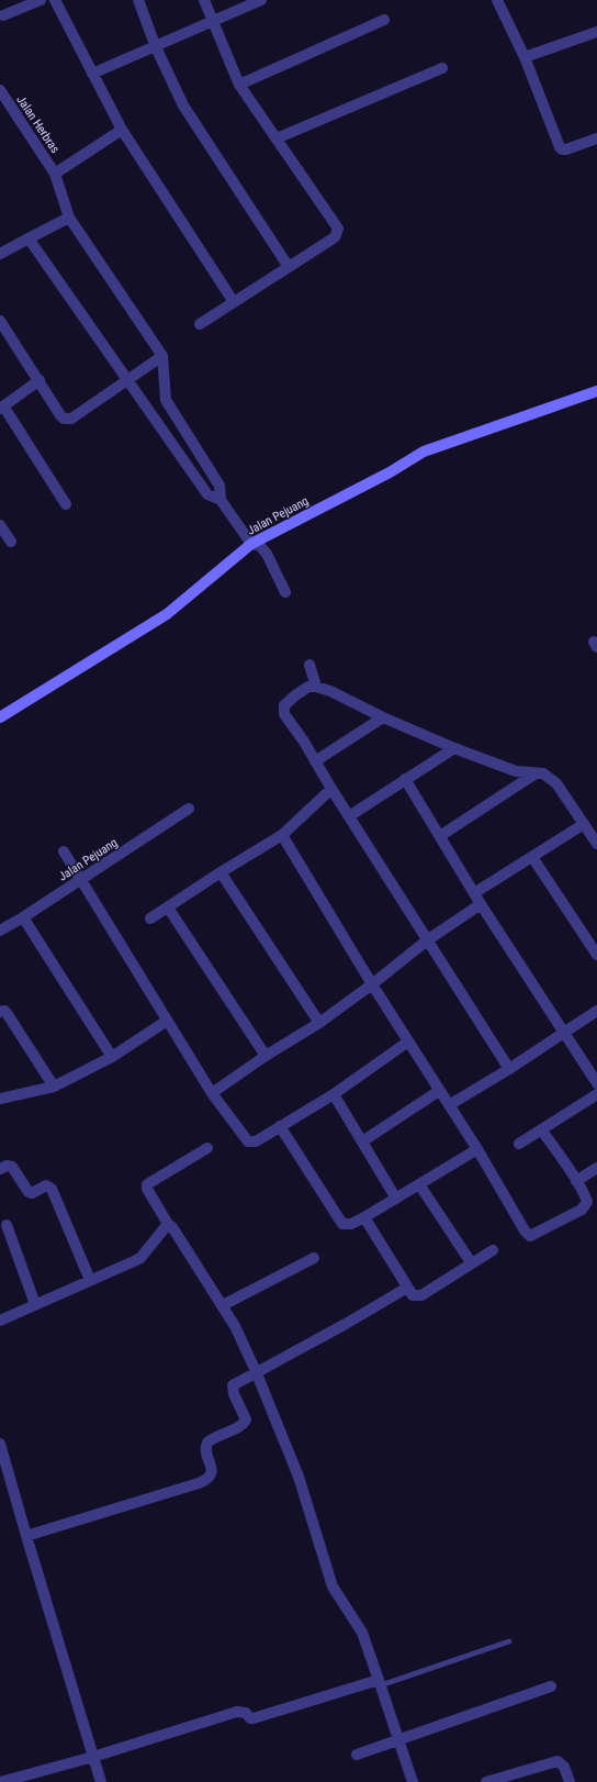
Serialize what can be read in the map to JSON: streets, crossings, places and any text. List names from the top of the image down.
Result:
{
  "streets": {
    "street": ["Jalan Herbras", "Jalan Pejuang"]
  }
}
